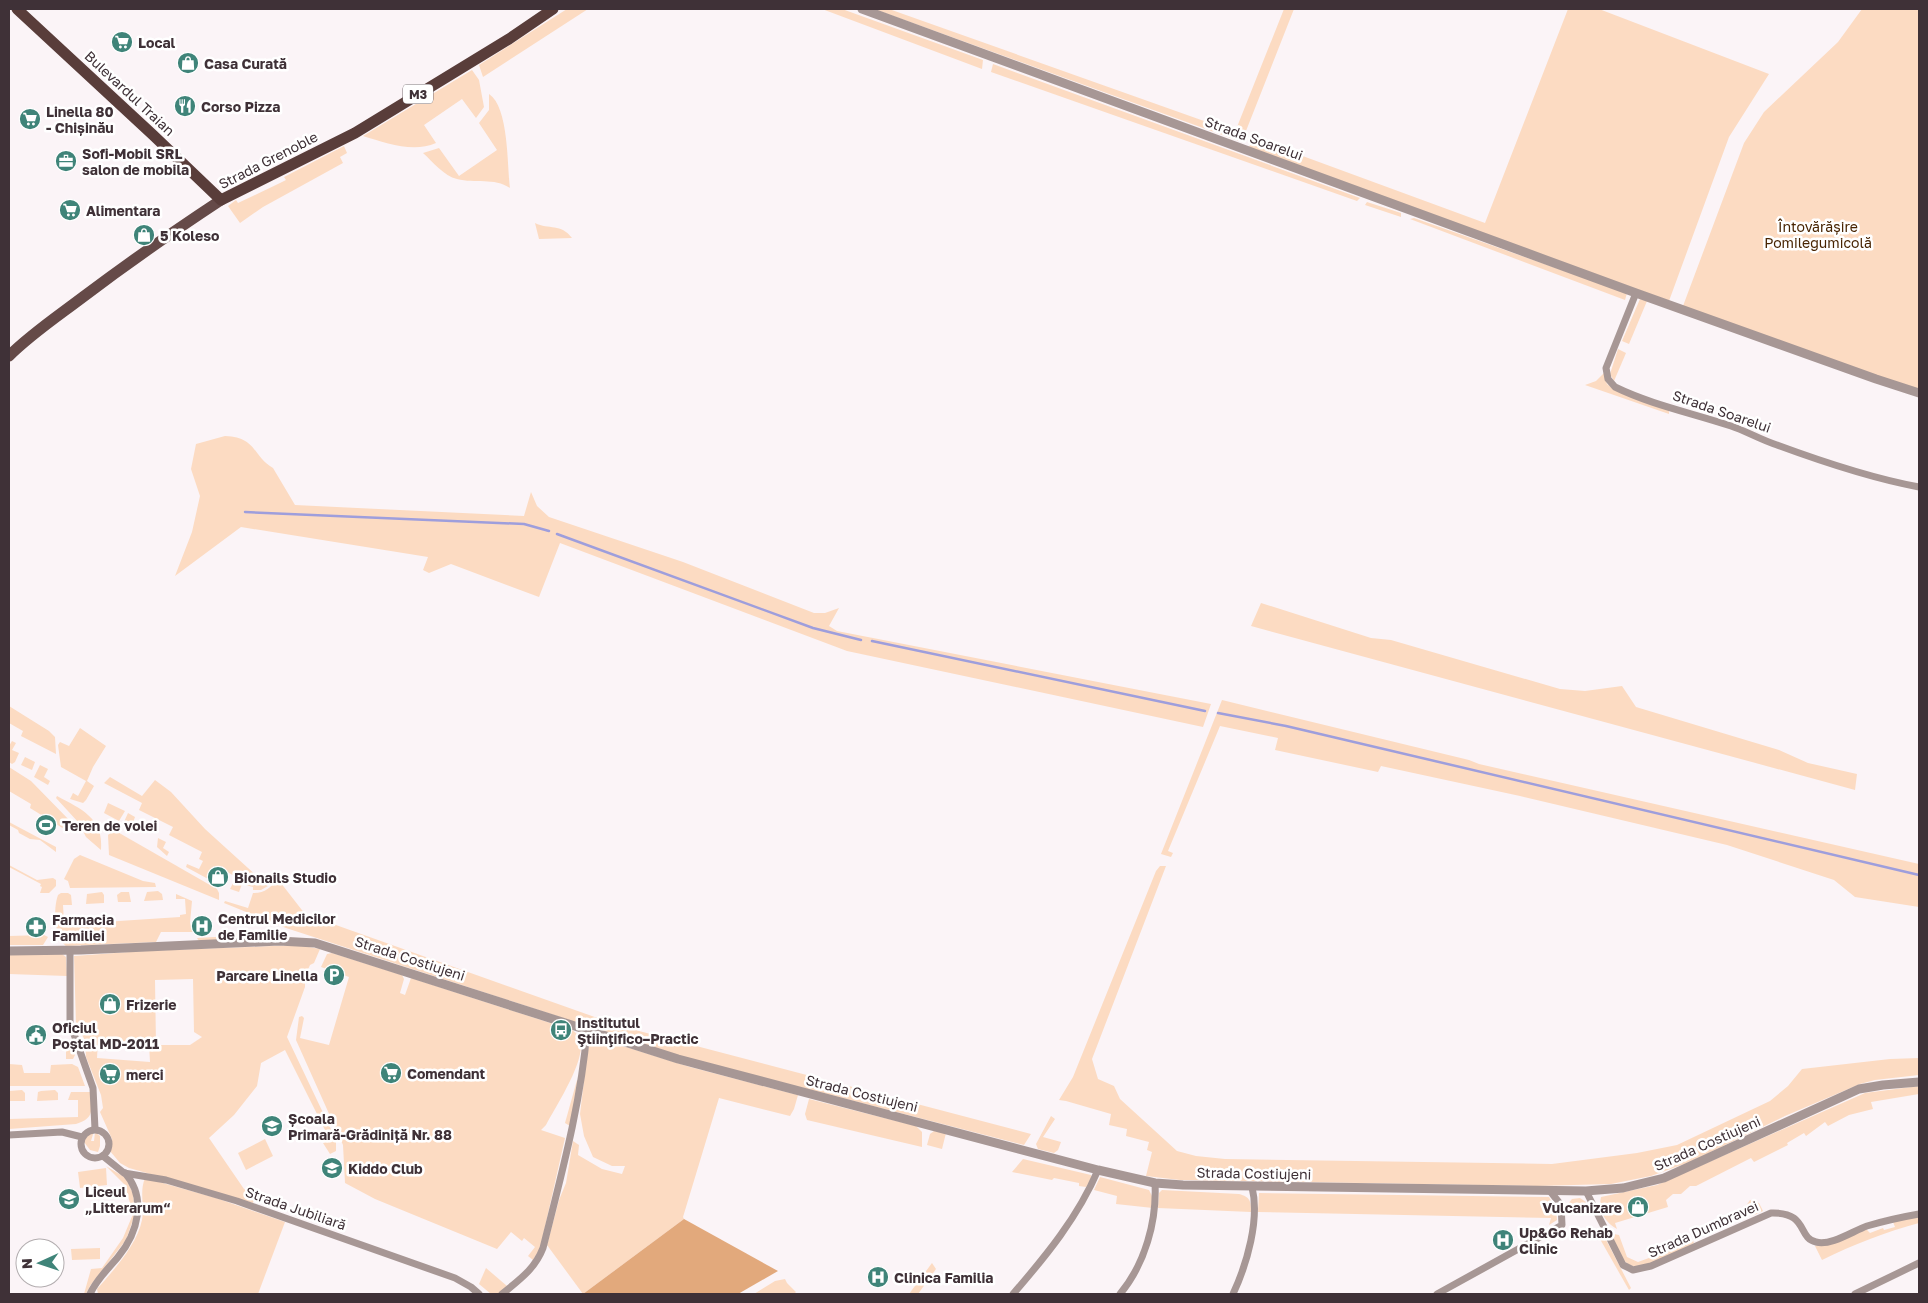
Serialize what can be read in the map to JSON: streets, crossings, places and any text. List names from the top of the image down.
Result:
{
  "streets": {
    "highway": ["Bulevardul Traian", "M3", "Strada Grenoble"],
    "street": [
      "Strada Soarelui",
      "Strada Costiujeni",
      "Strada Jubiliară",
      "Strada Dumbravei"
    ]
  },
  "crossings": [
    ["Bulevardul Traian", "Strada Grenoble"],
    ["Strada Costiujeni", "Strada Dumbravei"]
  ],
  "parks": ["Întovărășire Pomilegumicolă"],
  "places": {
    "supermarket": [
      "Local",
      "Linella 80 - Chișinău",
      "Alimentara",
      "Comendant",
      "merci"
    ],
    "shop": [
      "Casa Curată",
      "5 Koleso",
      "Bionails Studio",
      "Frizerie",
      "Vulcanizare"
    ],
    "restaurant": ["Corso Pizza"],
    "office": ["Sofi-Mobil SRL salon de mobila"],
    "sports": ["Teren de volei"],
    "hospital": ["Centrul Medicilor de Familie", "Up&Go Rehab Clinic", "Clinica Familia"],
    "pharmacy": ["Farmacia Familiei"],
    "parking": ["Parcare Linella"],
    "bus stop": ["Institutul Ştiinţifico–Practic"],
    "public building": ["Oficiul Poștal MD-2011"],
    "school or university": ["Școala Primară-Grădiniță Nr. 88", "Kiddo Club", "Liceul „Litterarum“"]
  },
  "north": "left"
}
